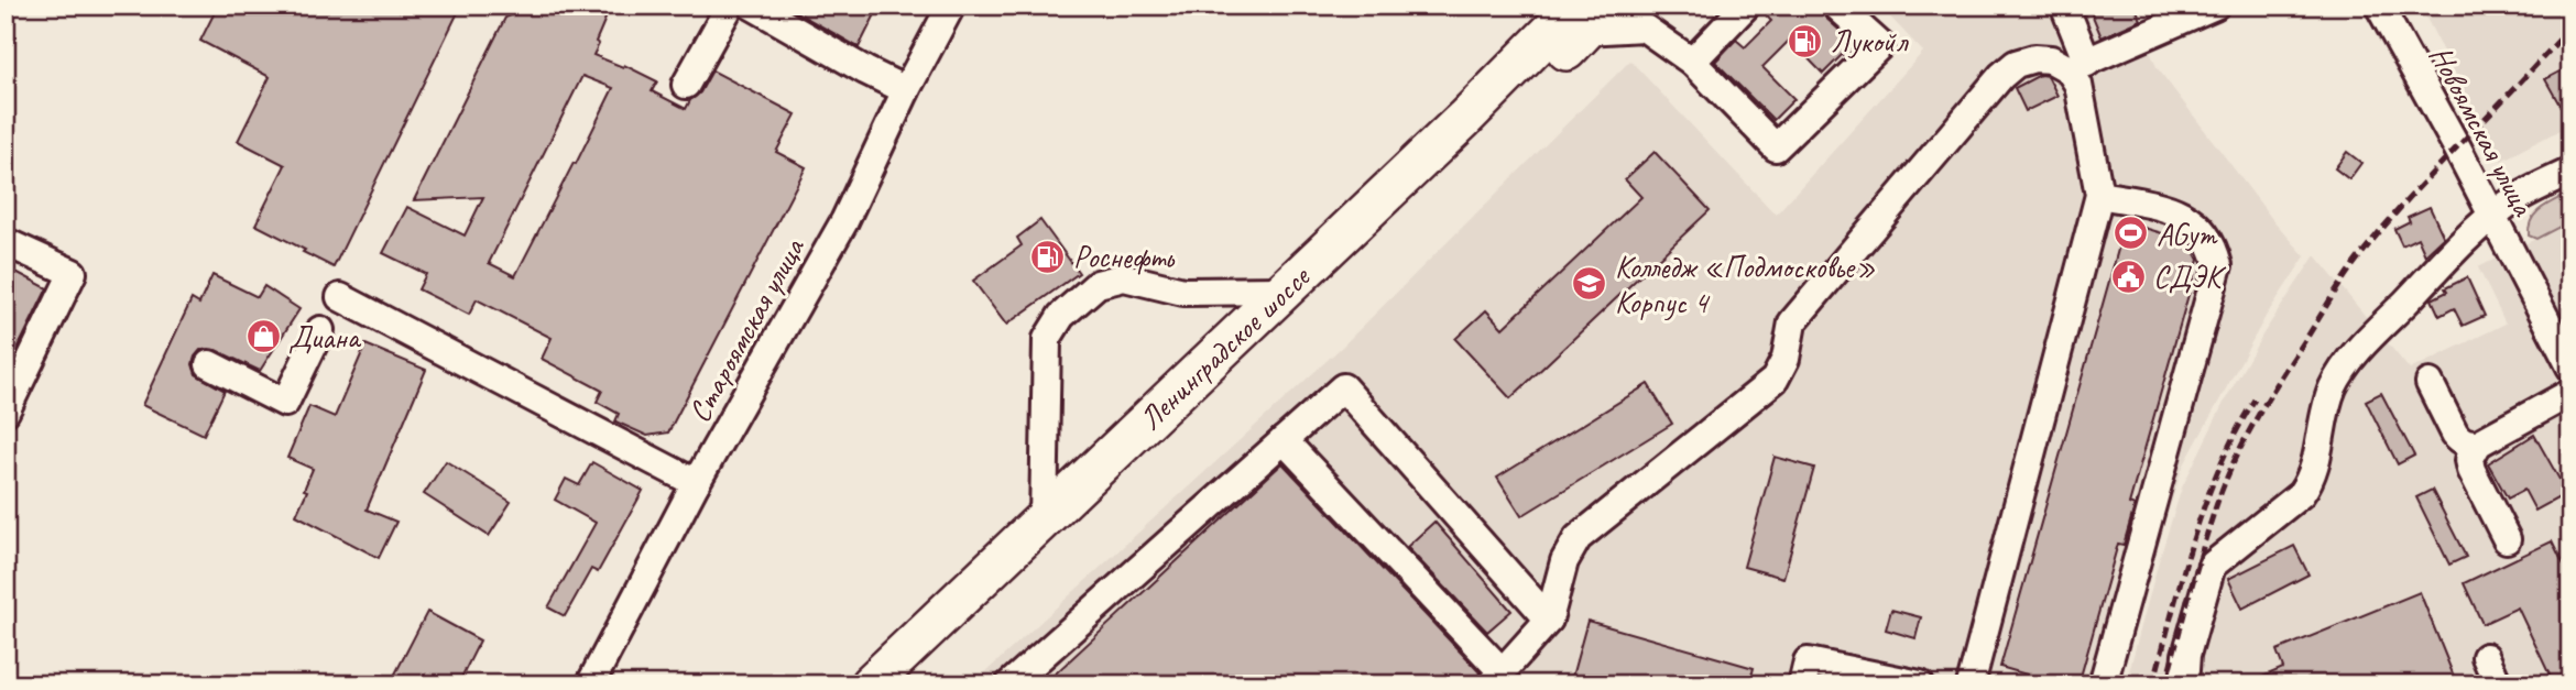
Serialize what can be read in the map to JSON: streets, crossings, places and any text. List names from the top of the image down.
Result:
{
  "streets": {
    "highway": ["Ленинградское шоссе"],
    "street": ["Новоямская улица", "Староямская улица"]
  },
  "places": {
    "fuel station": ["Лукойл", "Роснефть"],
    "sports": ["AGym"],
    "public building": ["СДЭК"],
    "school or university": ["Колледж «Подмосковье» Корпус 4"],
    "shop": ["Диана"]
  }
}
